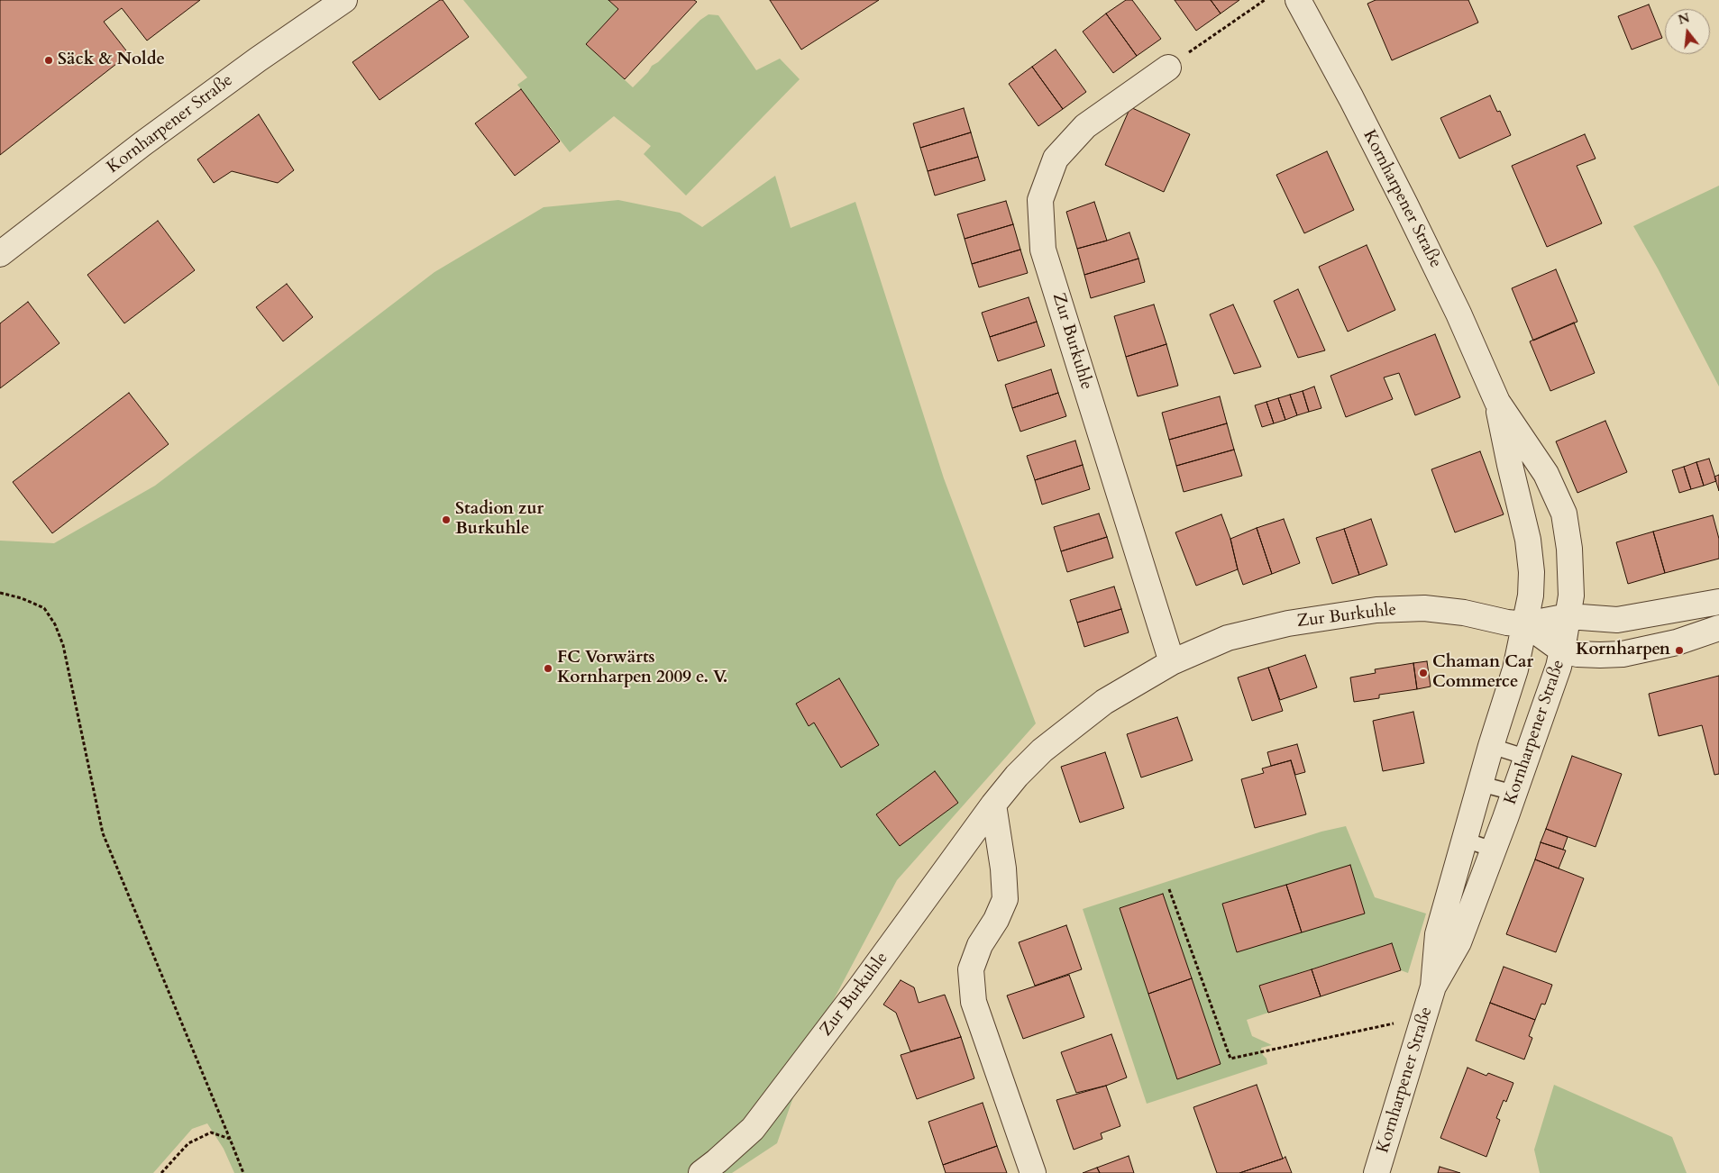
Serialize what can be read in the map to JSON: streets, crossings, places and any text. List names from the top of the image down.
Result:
{
  "streets": {
    "street": ["Kornharpener Straße", "Zur Burkuhle"]
  },
  "crossings": [
    ["Kornharpener Straße", "Zur Burkuhle"]
  ],
  "places": [
    "Säck & Nolde",
    "Stadion zur Burkuhle",
    "Kornharpen",
    "FC Vorwärts Kornharpen 2009 e. V.",
    "Chaman Car Commerce"
  ],
  "north": "top"
}
